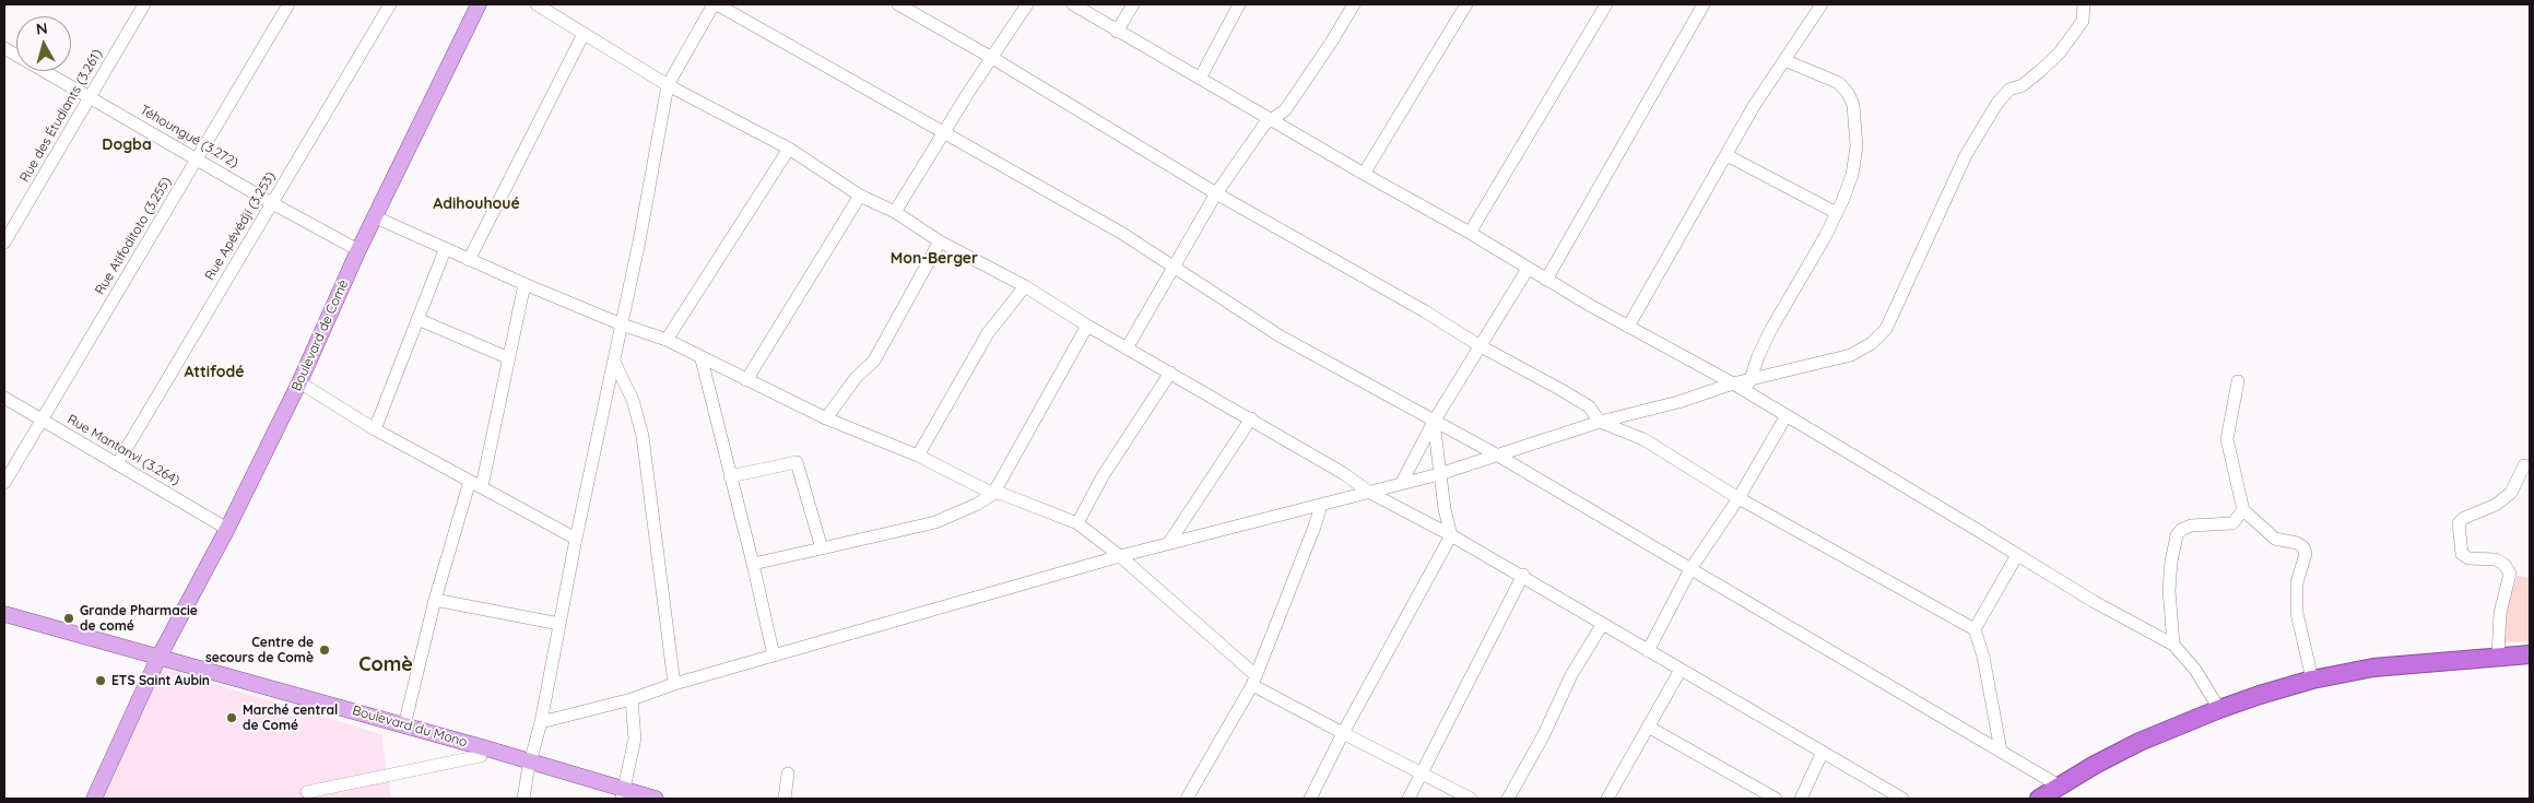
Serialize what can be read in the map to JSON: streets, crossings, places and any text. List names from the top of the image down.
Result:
{
  "streets": {
    "main road": ["Boulevard de Comè", "Boulevard du Mono"],
    "street": [
      "Rue des Étudiants (3.261)",
      "Téhoungué (3.272)",
      "Rue Apévédji (3.253)",
      "Rue Atifoditoto (3.255)",
      "Rue Mantanvi (3.264)"
    ]
  },
  "crossings": [
    ["Rue des Étudiants (3.261)", "Téhoungué (3.272)"],
    ["Téhoungué (3.272)", "Rue Apévédji (3.253)"],
    ["Téhoungué (3.272)", "Rue Atifoditoto (3.255)"],
    ["Téhoungué (3.272)", "Boulevard de Comè"],
    ["Rue Apévédji (3.253)", "Rue Mantanvi (3.264)"],
    ["Rue Atifoditoto (3.255)", "Rue Mantanvi (3.264)"],
    ["Boulevard de Comè", "Rue Mantanvi (3.264)"],
    ["Boulevard de Comè", "Boulevard du Mono"]
  ],
  "districts": [
    "Dogba",
    "Adihouhoué",
    "Mon-Berger",
    "Attifodé",
    "Comè"
  ],
  "places": [
    "Grande Pharmacie de comé",
    "Centre de secours de Comè",
    "ETS Saint Aubin",
    "Marché central de Comé"
  ],
  "north": "top"
}
